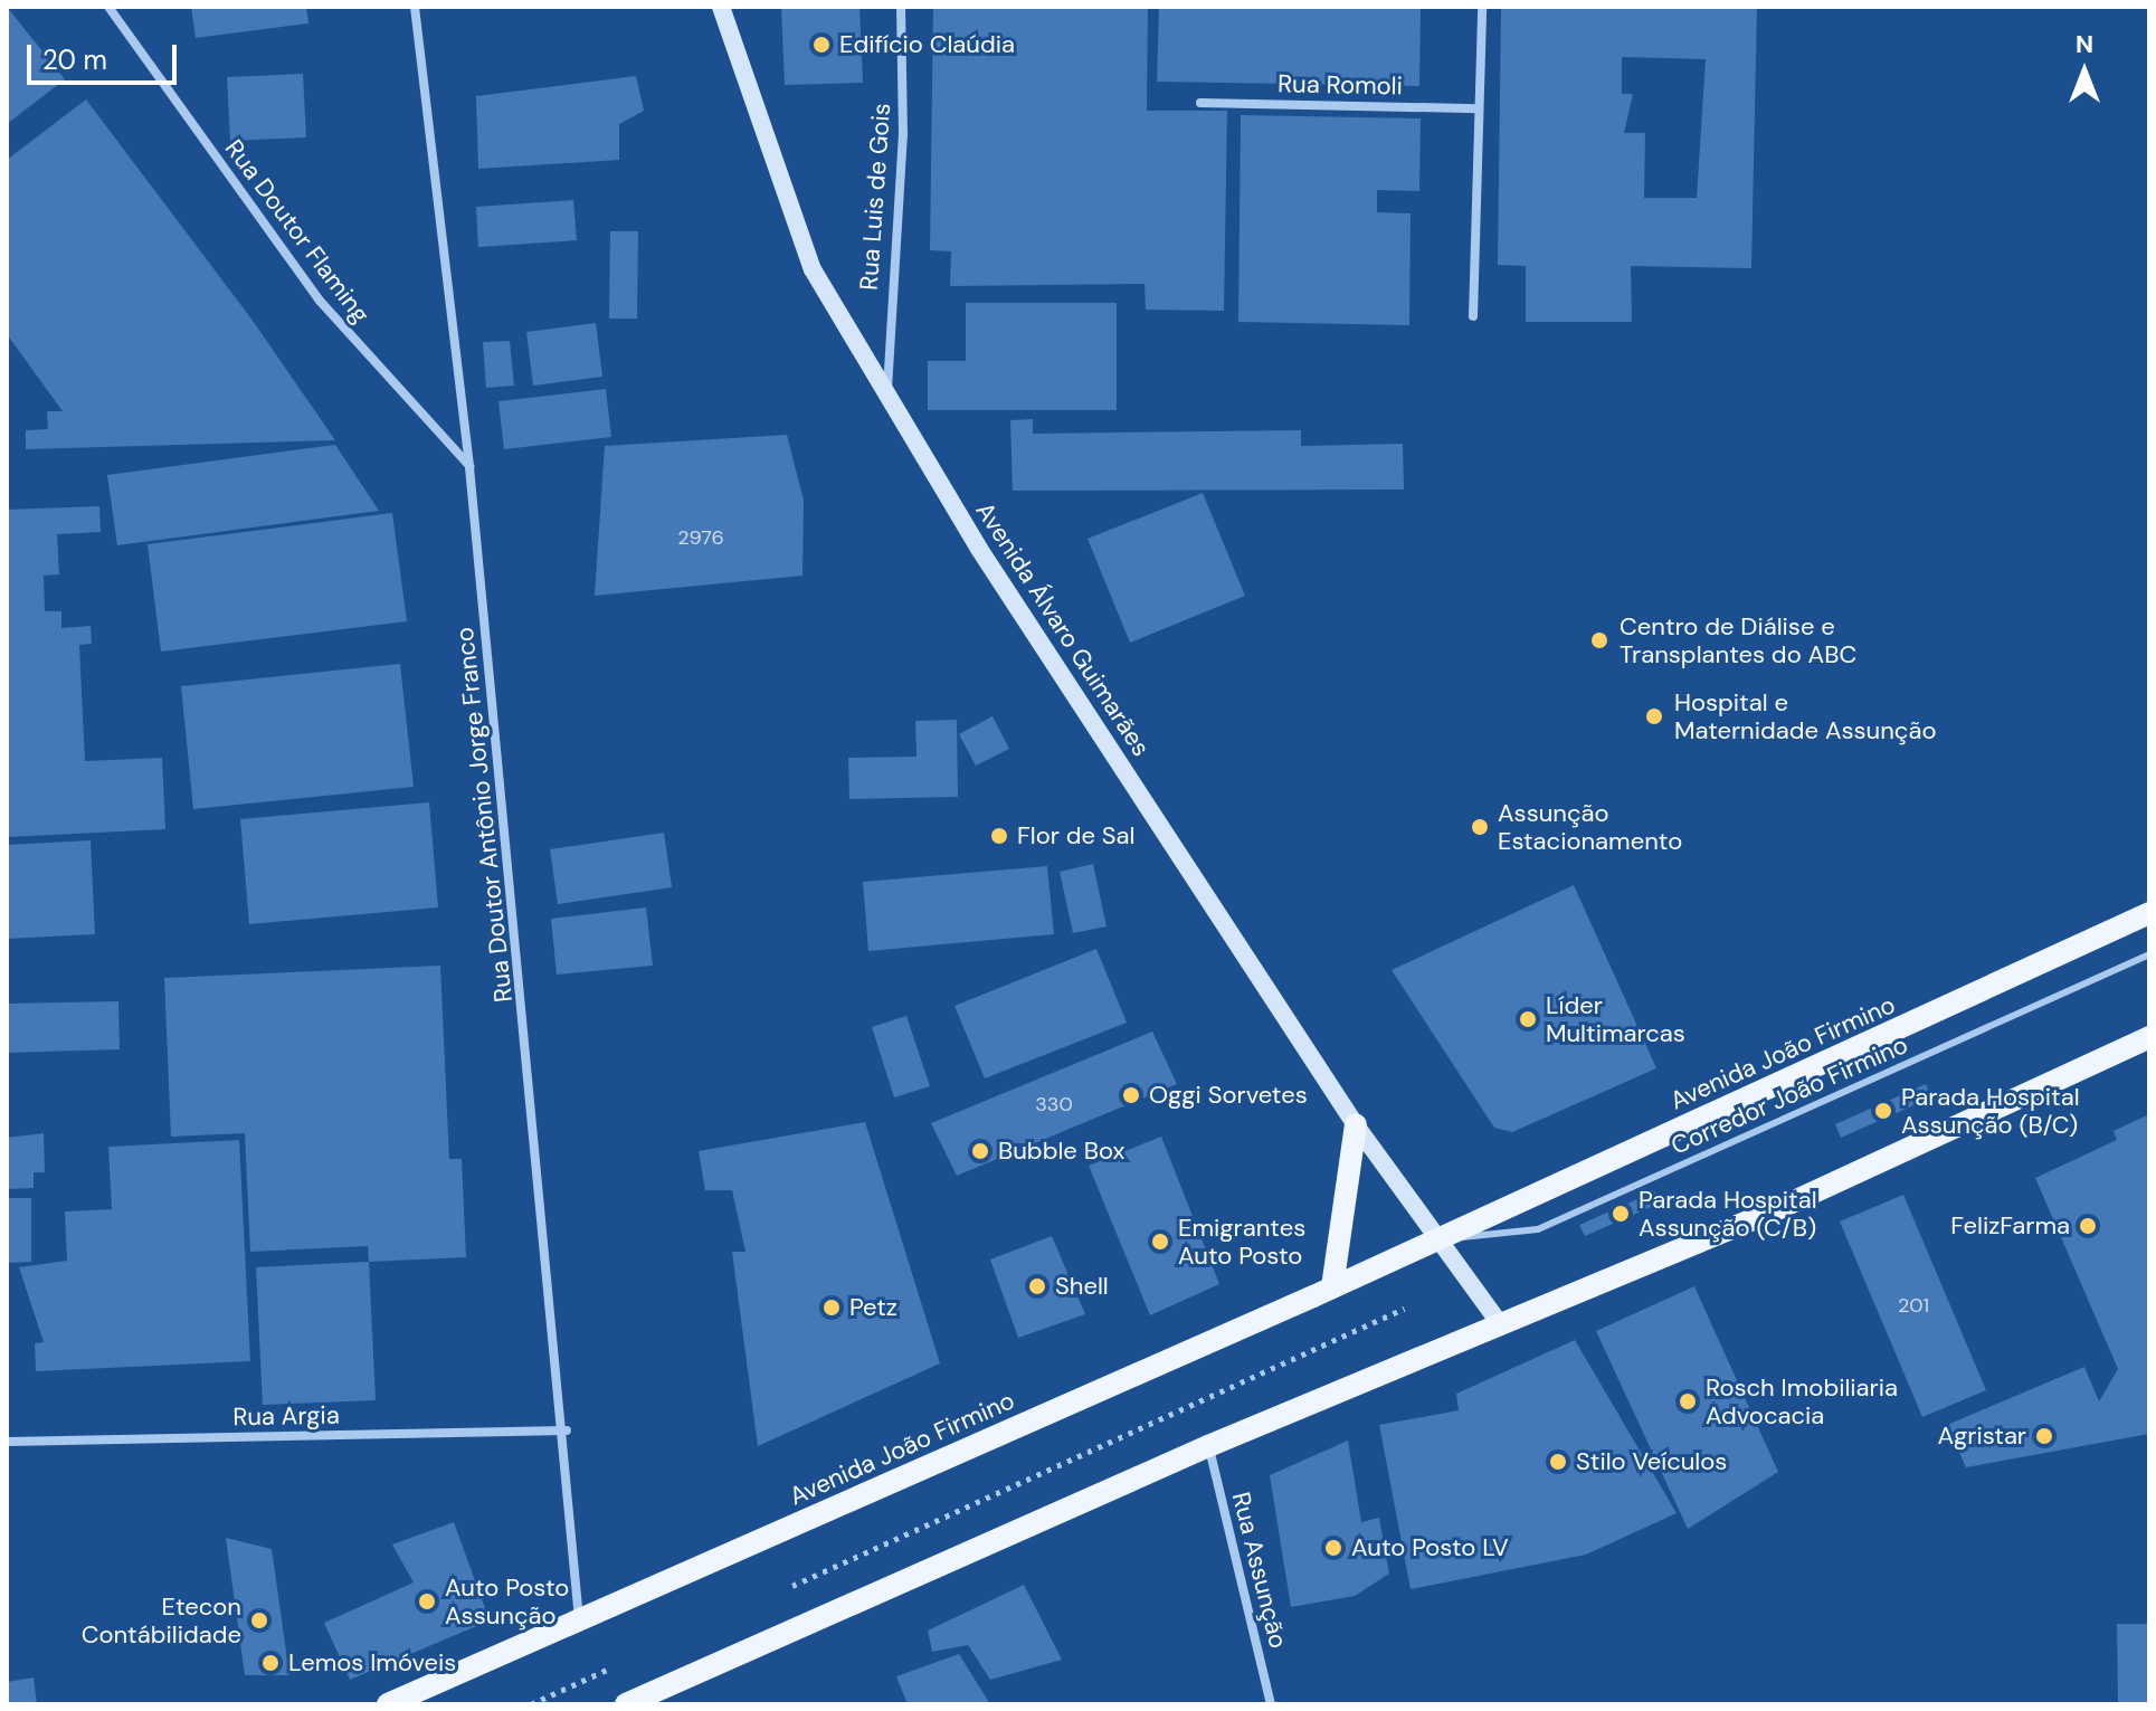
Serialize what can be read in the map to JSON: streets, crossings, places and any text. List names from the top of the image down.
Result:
{
  "streets": {
    "main road": ["Avenida João Firmino"],
    "street": [
      "Rua Romoli",
      "Rua Luis de Gois",
      "Rua Doutor Flaming",
      "Avenida Álvaro Guimarães",
      "Rua Doutor Antônio Jorge Franco",
      "Rua Argia",
      "Rua Assunção"
    ],
    "lane": ["Corredor João Firmino"]
  },
  "crossings": [
    ["Rua Luis de Gois", "Avenida Álvaro Guimarães"],
    ["Rua Doutor Flaming", "Rua Doutor Antônio Jorge Franco"],
    ["Avenida Álvaro Guimarães", "Avenida João Firmino"],
    ["Avenida Álvaro Guimarães", "Corredor João Firmino"],
    ["Rua Doutor Antônio Jorge Franco", "Avenida João Firmino"],
    ["Rua Doutor Antônio Jorge Franco", "Rua Argia"],
    ["Avenida João Firmino", "Corredor João Firmino"]
  ],
  "places": [
    "Edifício Claúdia",
    "Centro de Diálise e Transplantes do ABC",
    "Hospital e Maternidade Assunção",
    "Assunção Estacionamento",
    "Flor de Sal",
    "Líder Multimarcas",
    "Oggi Sorvetes",
    "Parada Hospital Assunção (B/C)",
    "Bubble Box",
    "Parada Hospital Assunção (C/B)",
    "FelizFarma",
    "Emigrantes Auto Posto",
    "Shell",
    "Petz",
    "Rosch Imobiliaria Advocacia",
    "Agristar",
    "Stilo Veículos",
    "Auto Posto LV",
    "Auto Posto Assunção",
    "Etecon Contábilidade",
    "Lemos Imóveis"
  ],
  "house_numbers": ["2976", "330", "201"],
  "scale_bar": "20 m",
  "north": "top"
}
